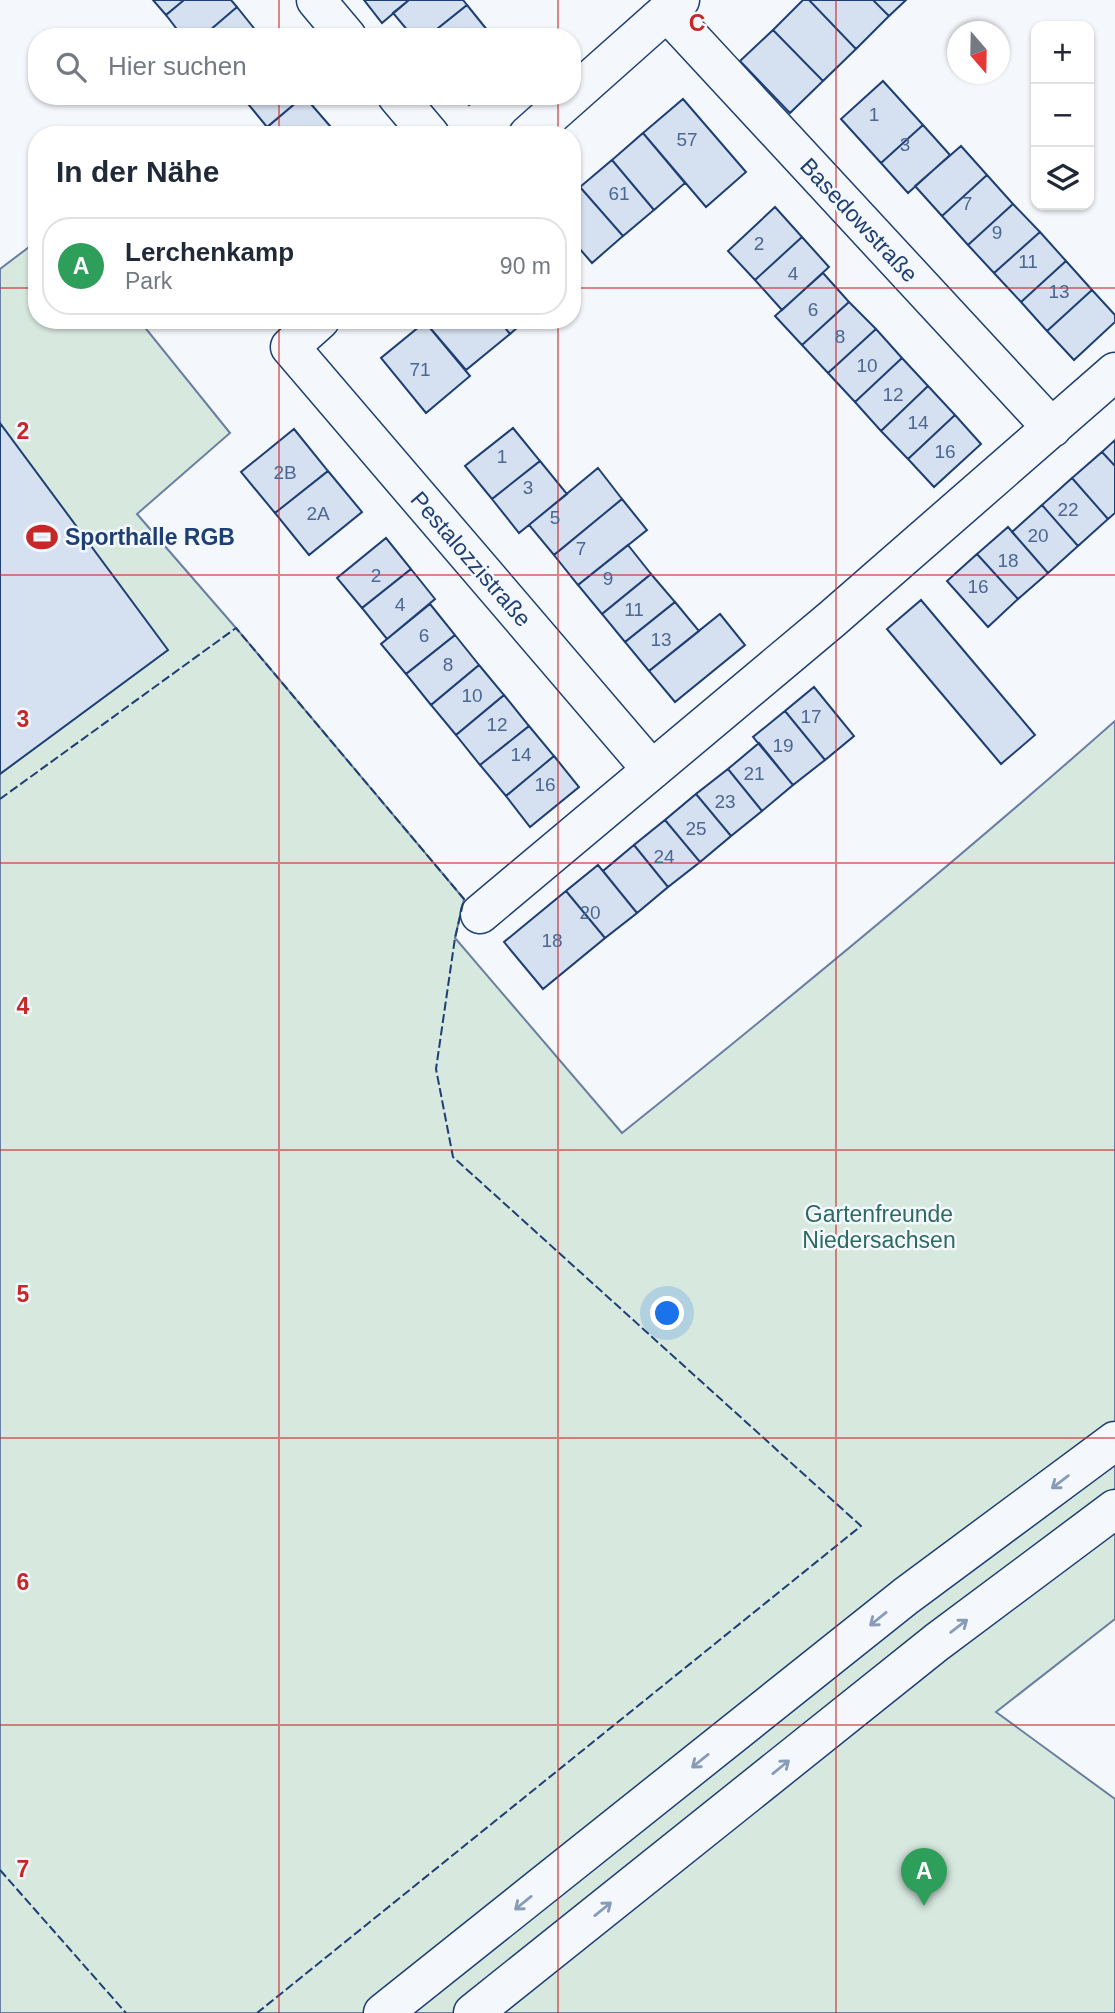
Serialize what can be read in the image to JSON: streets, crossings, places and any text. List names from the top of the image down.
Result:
{
  "streets": {
    "main road": ["Basedowstraße", "Pestalozzistraße"]
  },
  "parks": ["Gartenfreunde Niedersachsen"],
  "places": {
    "sports": ["Sporthalle RGB"]
  },
  "house_numbers": [
    "1",
    "57",
    "3",
    "61",
    "7",
    "9",
    "2",
    "11",
    "4",
    "13",
    "6",
    "8",
    "10",
    "71",
    "12",
    "14",
    "16",
    "1",
    "2B",
    "3",
    "22",
    "2A",
    "5",
    "20",
    "7",
    "18",
    "2",
    "9",
    "16",
    "4",
    "11",
    "6",
    "13",
    "8",
    "10",
    "17",
    "12",
    "19",
    "14",
    "21",
    "16",
    "23",
    "25",
    "24",
    "20",
    "18"
  ],
  "north": "bottom",
  "page": {
    "map_buttons": ["+", "−"],
    "search": "Hier suchen",
    "heading": "In der Nähe",
    "list": [
      {
        "mark": "A",
        "name": "Lerchenkamp",
        "note": "Park",
        "value": "90 m"
      }
    ],
    "pins": "A"
  },
  "grid": {
    "columns": ["C"],
    "rows": [
      "2",
      "3",
      "4",
      "5",
      "6",
      "7"
    ]
  }
}
